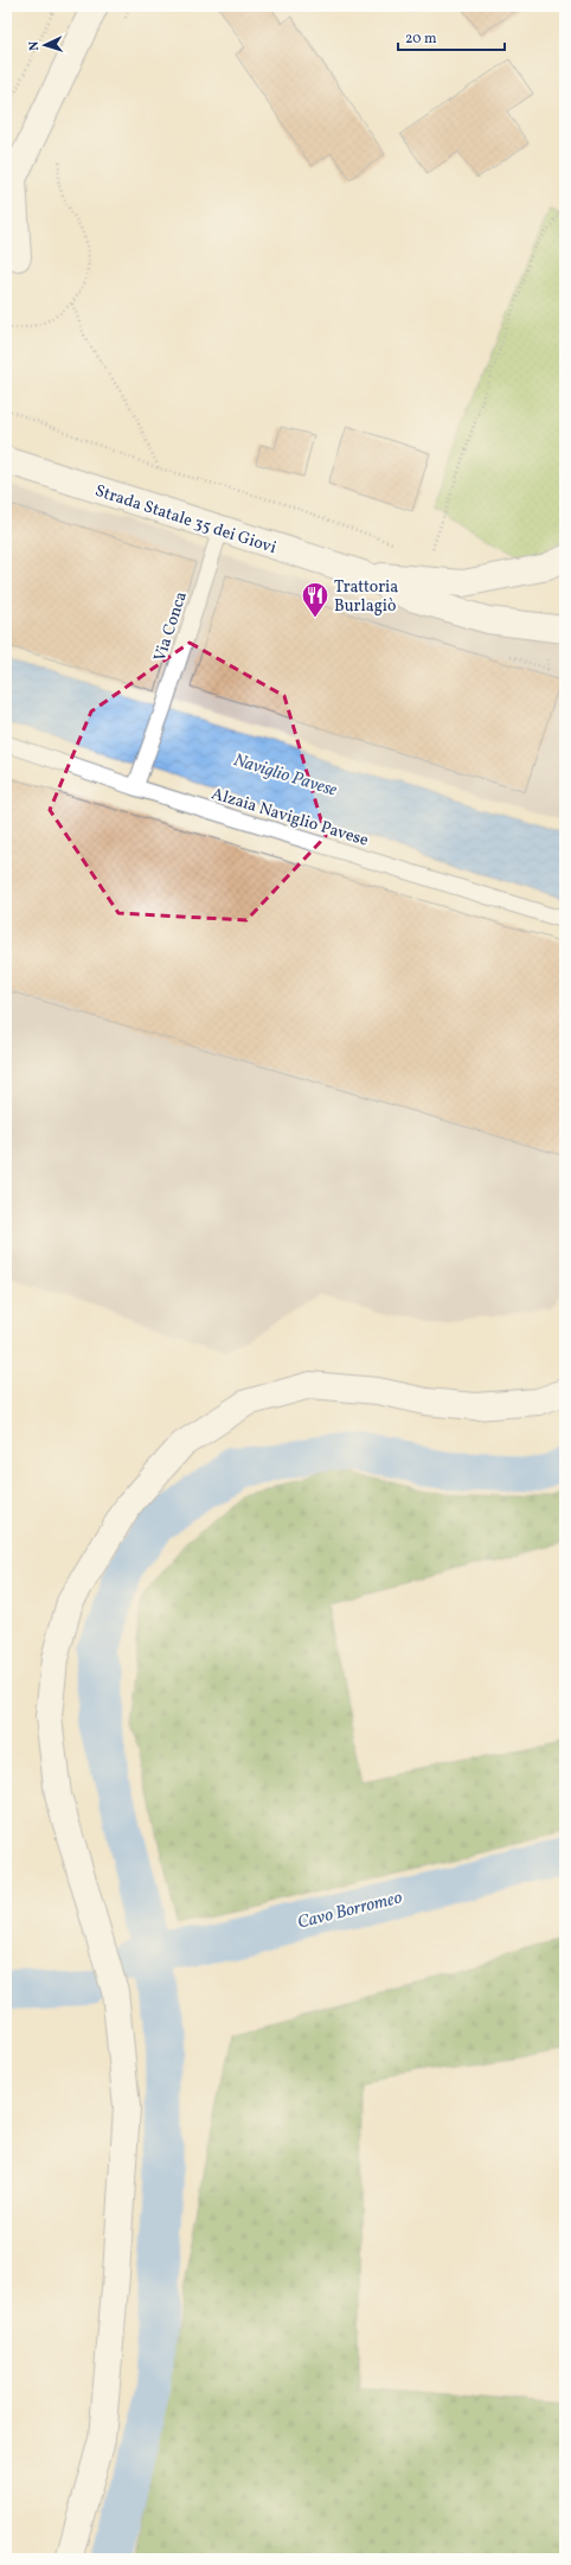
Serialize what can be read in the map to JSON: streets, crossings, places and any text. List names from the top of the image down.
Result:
{
  "streets": {
    "street": ["Strada Statale 35 dei Giovi"],
    "lane": ["Via Conca", "Alzaia Naviglio Pavese"]
  },
  "crossings": [
    ["Strada Statale 35 dei Giovi", "Via Conca"],
    ["Via Conca", "Alzaia Naviglio Pavese"]
  ],
  "water": ["Naviglio Pavese", "Cavo Borromeo"],
  "places": {
    "restaurant": ["Trattoria Burlagiò"]
  },
  "scale_bar": "20 m",
  "north": "left"
}
